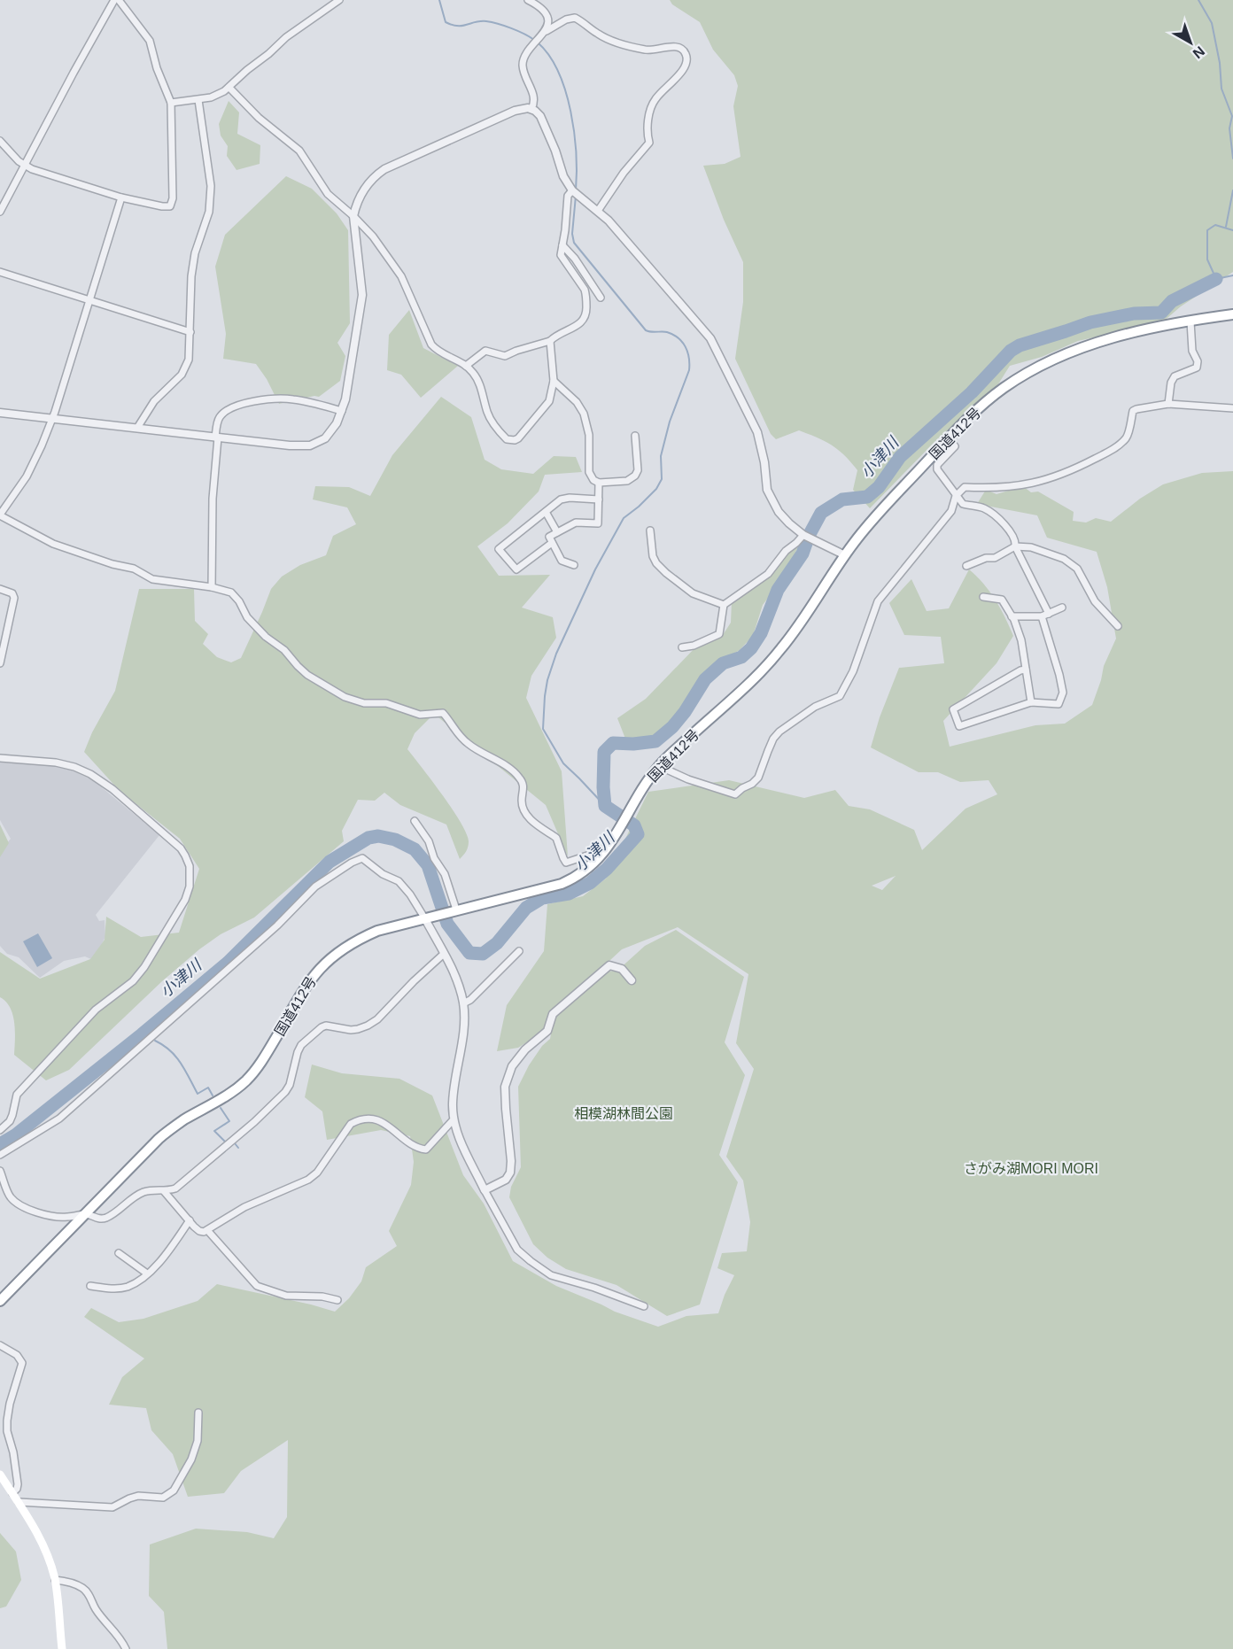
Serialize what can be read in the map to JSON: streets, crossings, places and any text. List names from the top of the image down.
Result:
{
  "streets": {
    "highway": ["国道412号"]
  },
  "water": ["小津川"],
  "parks": ["相模湖林間公園", "さがみ湖MORI MORI"],
  "north": "bottom right"
}
